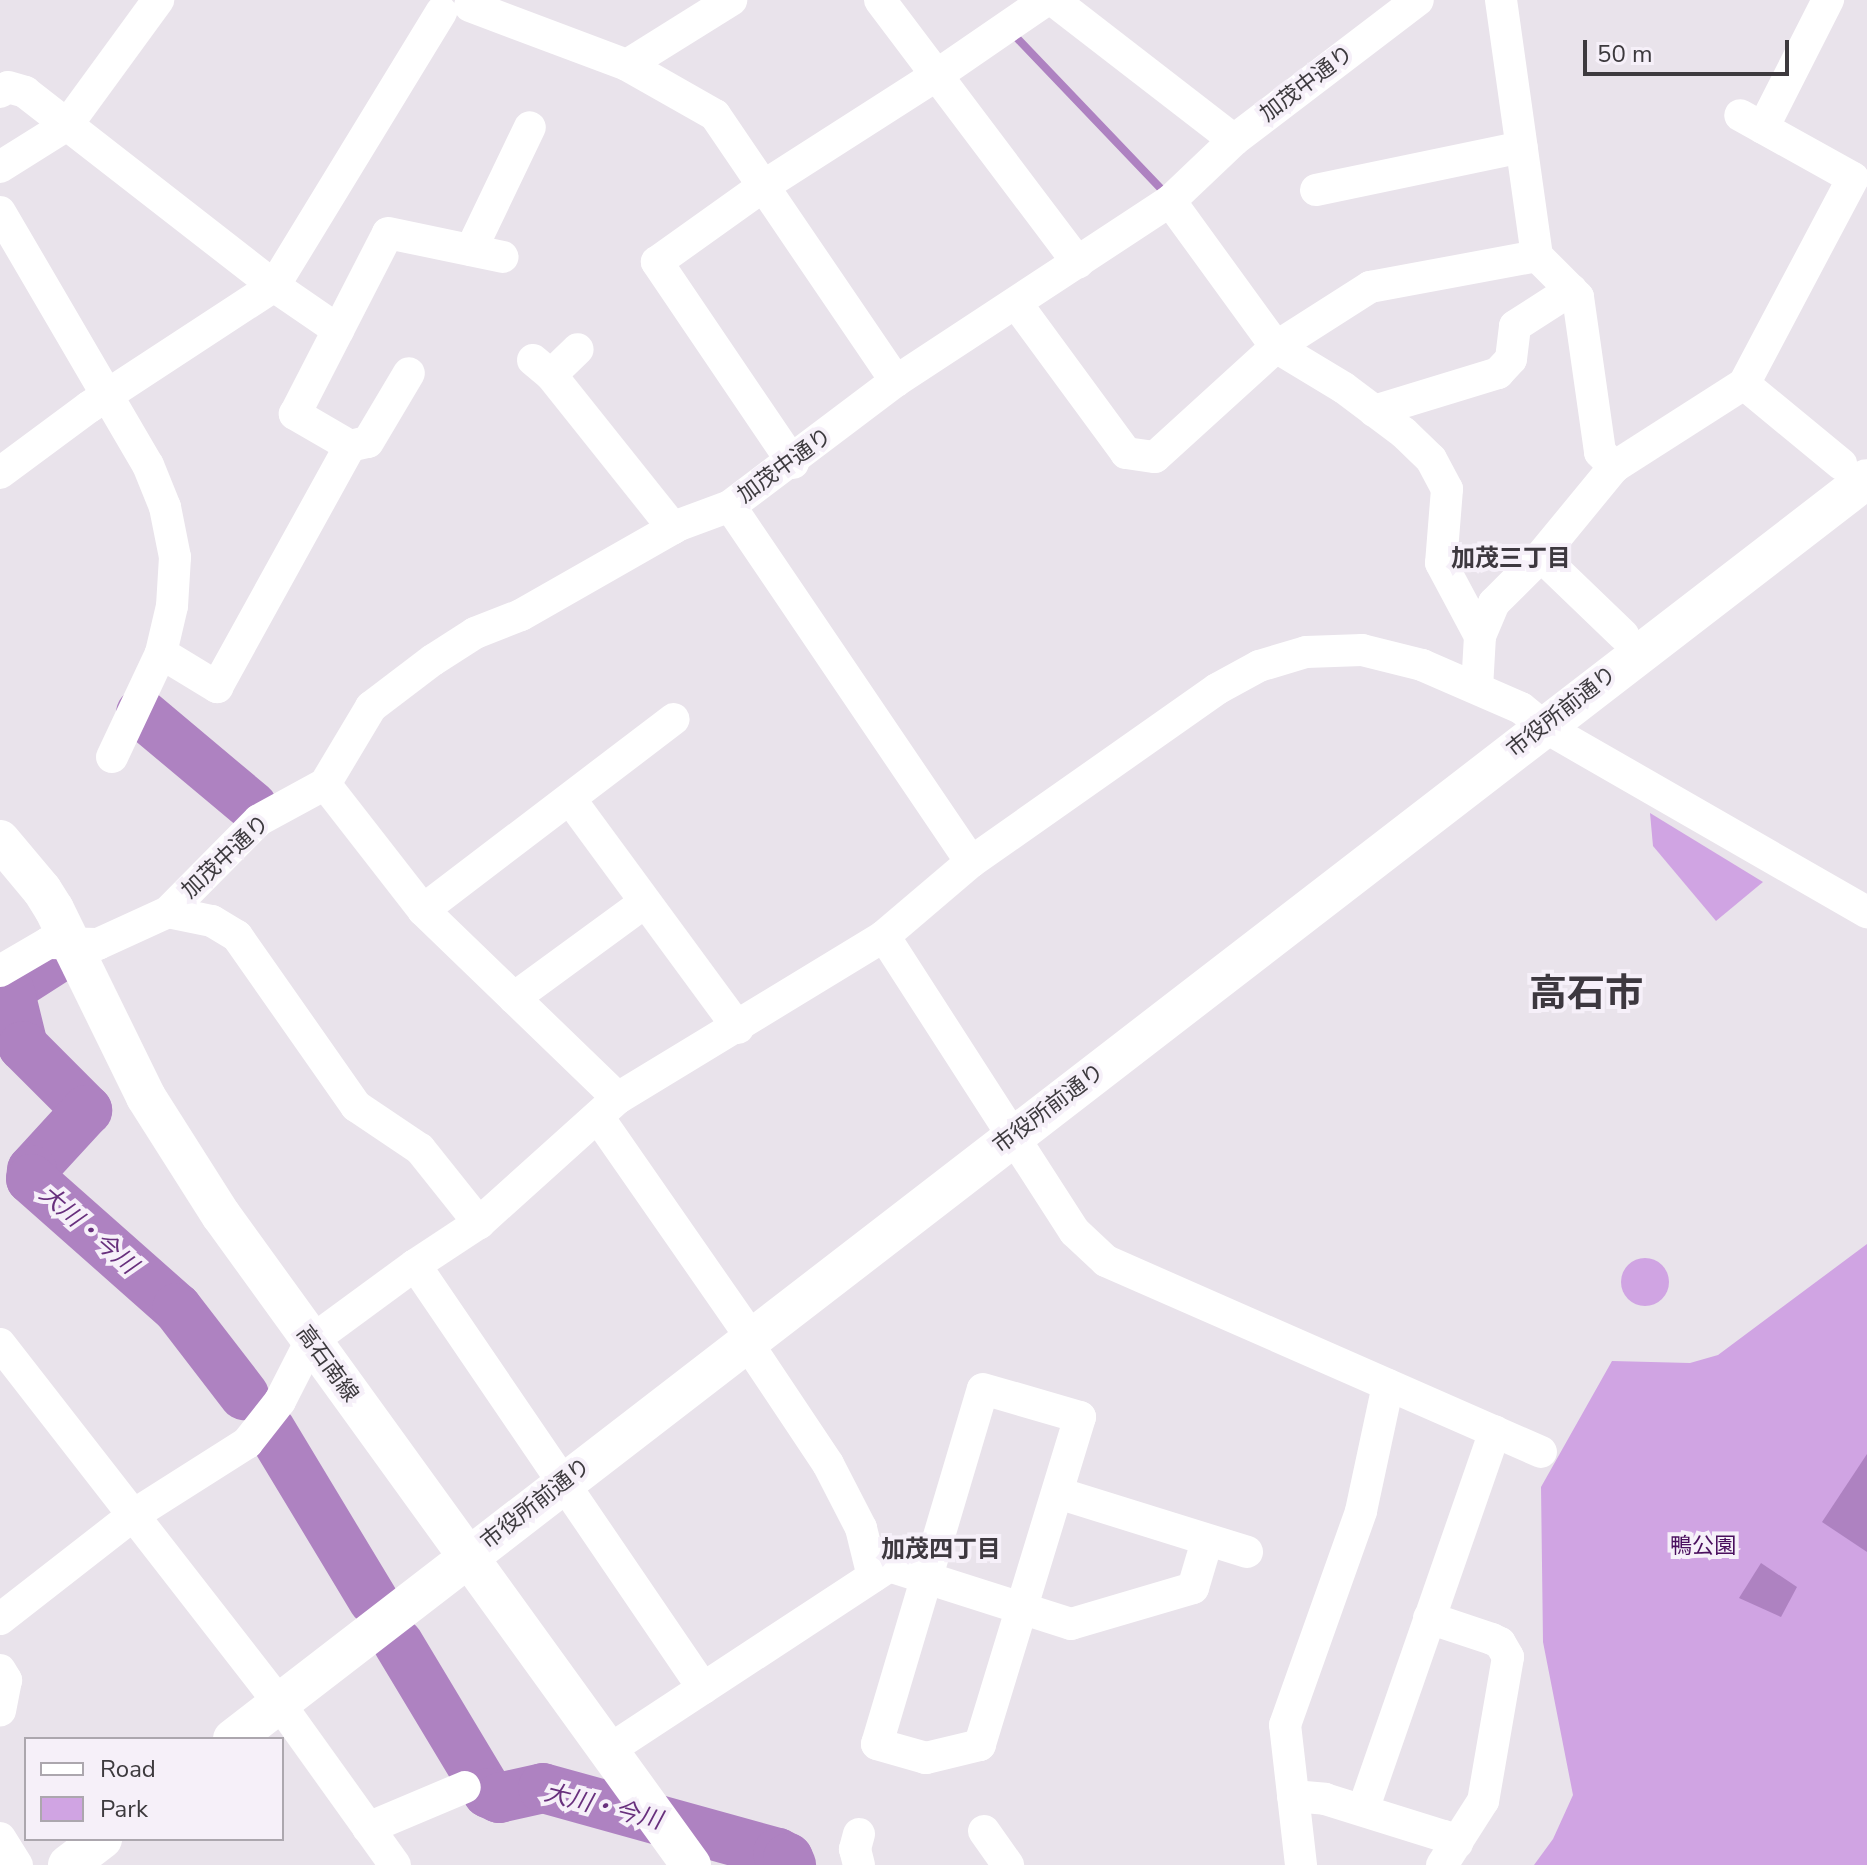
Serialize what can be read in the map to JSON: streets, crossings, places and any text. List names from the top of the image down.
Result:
{
  "streets": {
    "street": ["加茂中通り", "市役所前通り", "高石南線"]
  },
  "crossings": [
    ["加茂中通り", "高石南線"],
    ["市役所前通り", "高石南線"]
  ],
  "districts": ["加茂三丁目", "高石市", "加茂四丁目"],
  "water": ["大川・今川"],
  "parks": ["鴨公園"],
  "legend": ["Road", "Park"],
  "scale_bar": "50 m"
}
